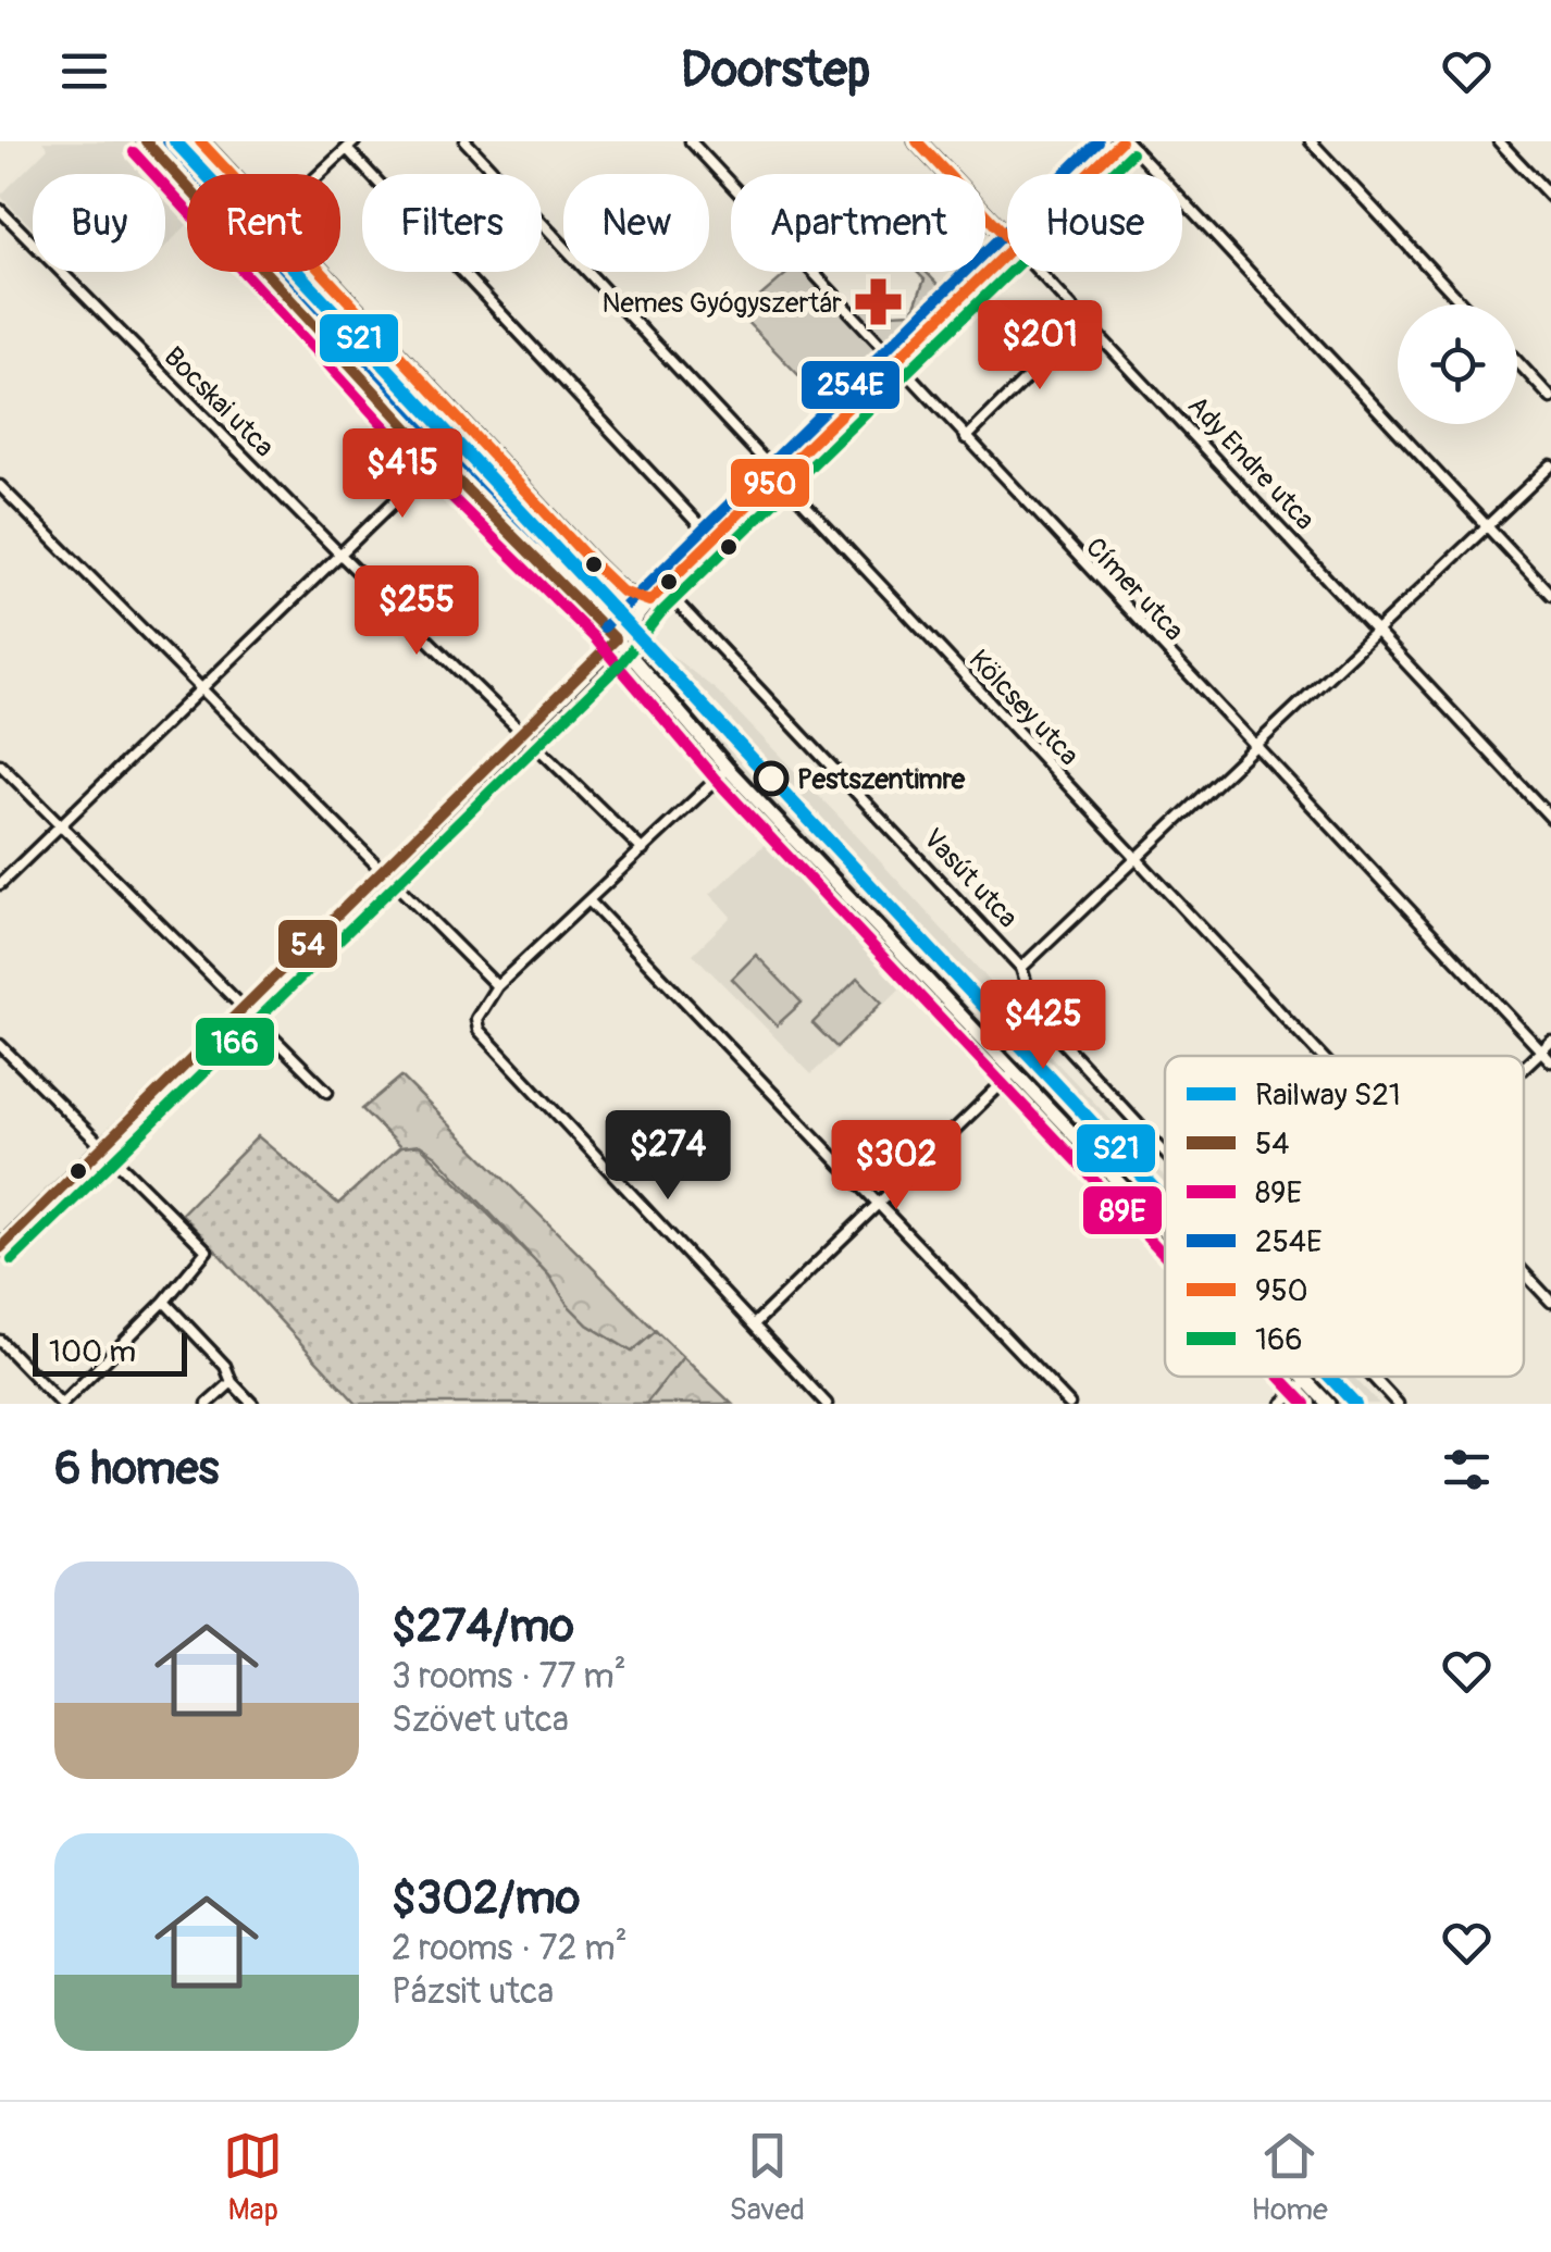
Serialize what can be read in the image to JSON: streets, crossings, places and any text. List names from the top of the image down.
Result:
{
  "streets": {
    "street": [
      "Bocskai utca",
      "Ady Endre utca",
      "Címer utca",
      "Kölcsey utca",
      "Vasút utca"
    ]
  },
  "places": {
    "pharmacy": ["Nemes Gyógyszertár"],
    "other": ["Pestszentimre"]
  },
  "lines": [
    "rail line S21",
    "transit line 54",
    "transit line 254E",
    "transit line 950",
    "transit line 89E",
    "transit line 166"
  ],
  "legend": [
    "Railway S21",
    "54",
    "89E",
    "254E",
    "950",
    "166"
  ],
  "scale_bar": "100 m",
  "page": {
    "header": "Doorstep",
    "chip": [
      "Buy",
      "Rent",
      "Filters",
      "New",
      "Apartment",
      "House"
    ],
    "price": [
      "$201",
      "$415",
      "$255",
      "$425",
      "$274",
      "$302"
    ],
    "scale": "100 m",
    "heading": "6 homes",
    "list": [
      {
        "name": "$274/mo",
        "note": "3 rooms · 77 m² · Szövet utca"
      },
      {
        "name": "$302/mo",
        "note": "2 rooms · 72 m² · Pázsit utca"
      }
    ],
    "tabs": ["Map", "Saved", "Home"]
  }
}
